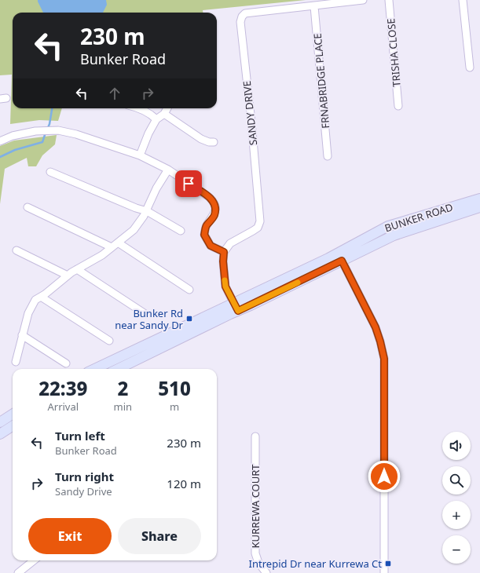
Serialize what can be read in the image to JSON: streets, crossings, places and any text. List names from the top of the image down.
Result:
{
  "streets": {
    "main road": ["BUNKER ROAD"],
    "street": [
      "TRISHA CLOSE",
      "FRNABRIDGE PLACE",
      "SANDY DRIVE",
      "KURREWA COURT"
    ]
  },
  "crossings": [
    ["FRNABRIDGE PLACE", "SANDY DRIVE"]
  ],
  "places": {
    "transit": ["Bunker Rd near Sandy Dr", "Intrepid Dr near Kurrewa Ct"]
  },
  "page": {
    "turn": ["230 m", "Bunker Road"],
    "eta": [
      "22:39",
      "Arrival",
      "2",
      "min",
      "510",
      "m"
    ],
    "list": [
      {
        "name": "Turn left",
        "note": "Bunker Road",
        "value": "230 m"
      },
      {
        "name": "Turn right",
        "note": "Sandy Drive",
        "value": "120 m"
      }
    ],
    "map_buttons": ["+", "−"],
    "buttons": ["Exit", "Share"]
  }
}
